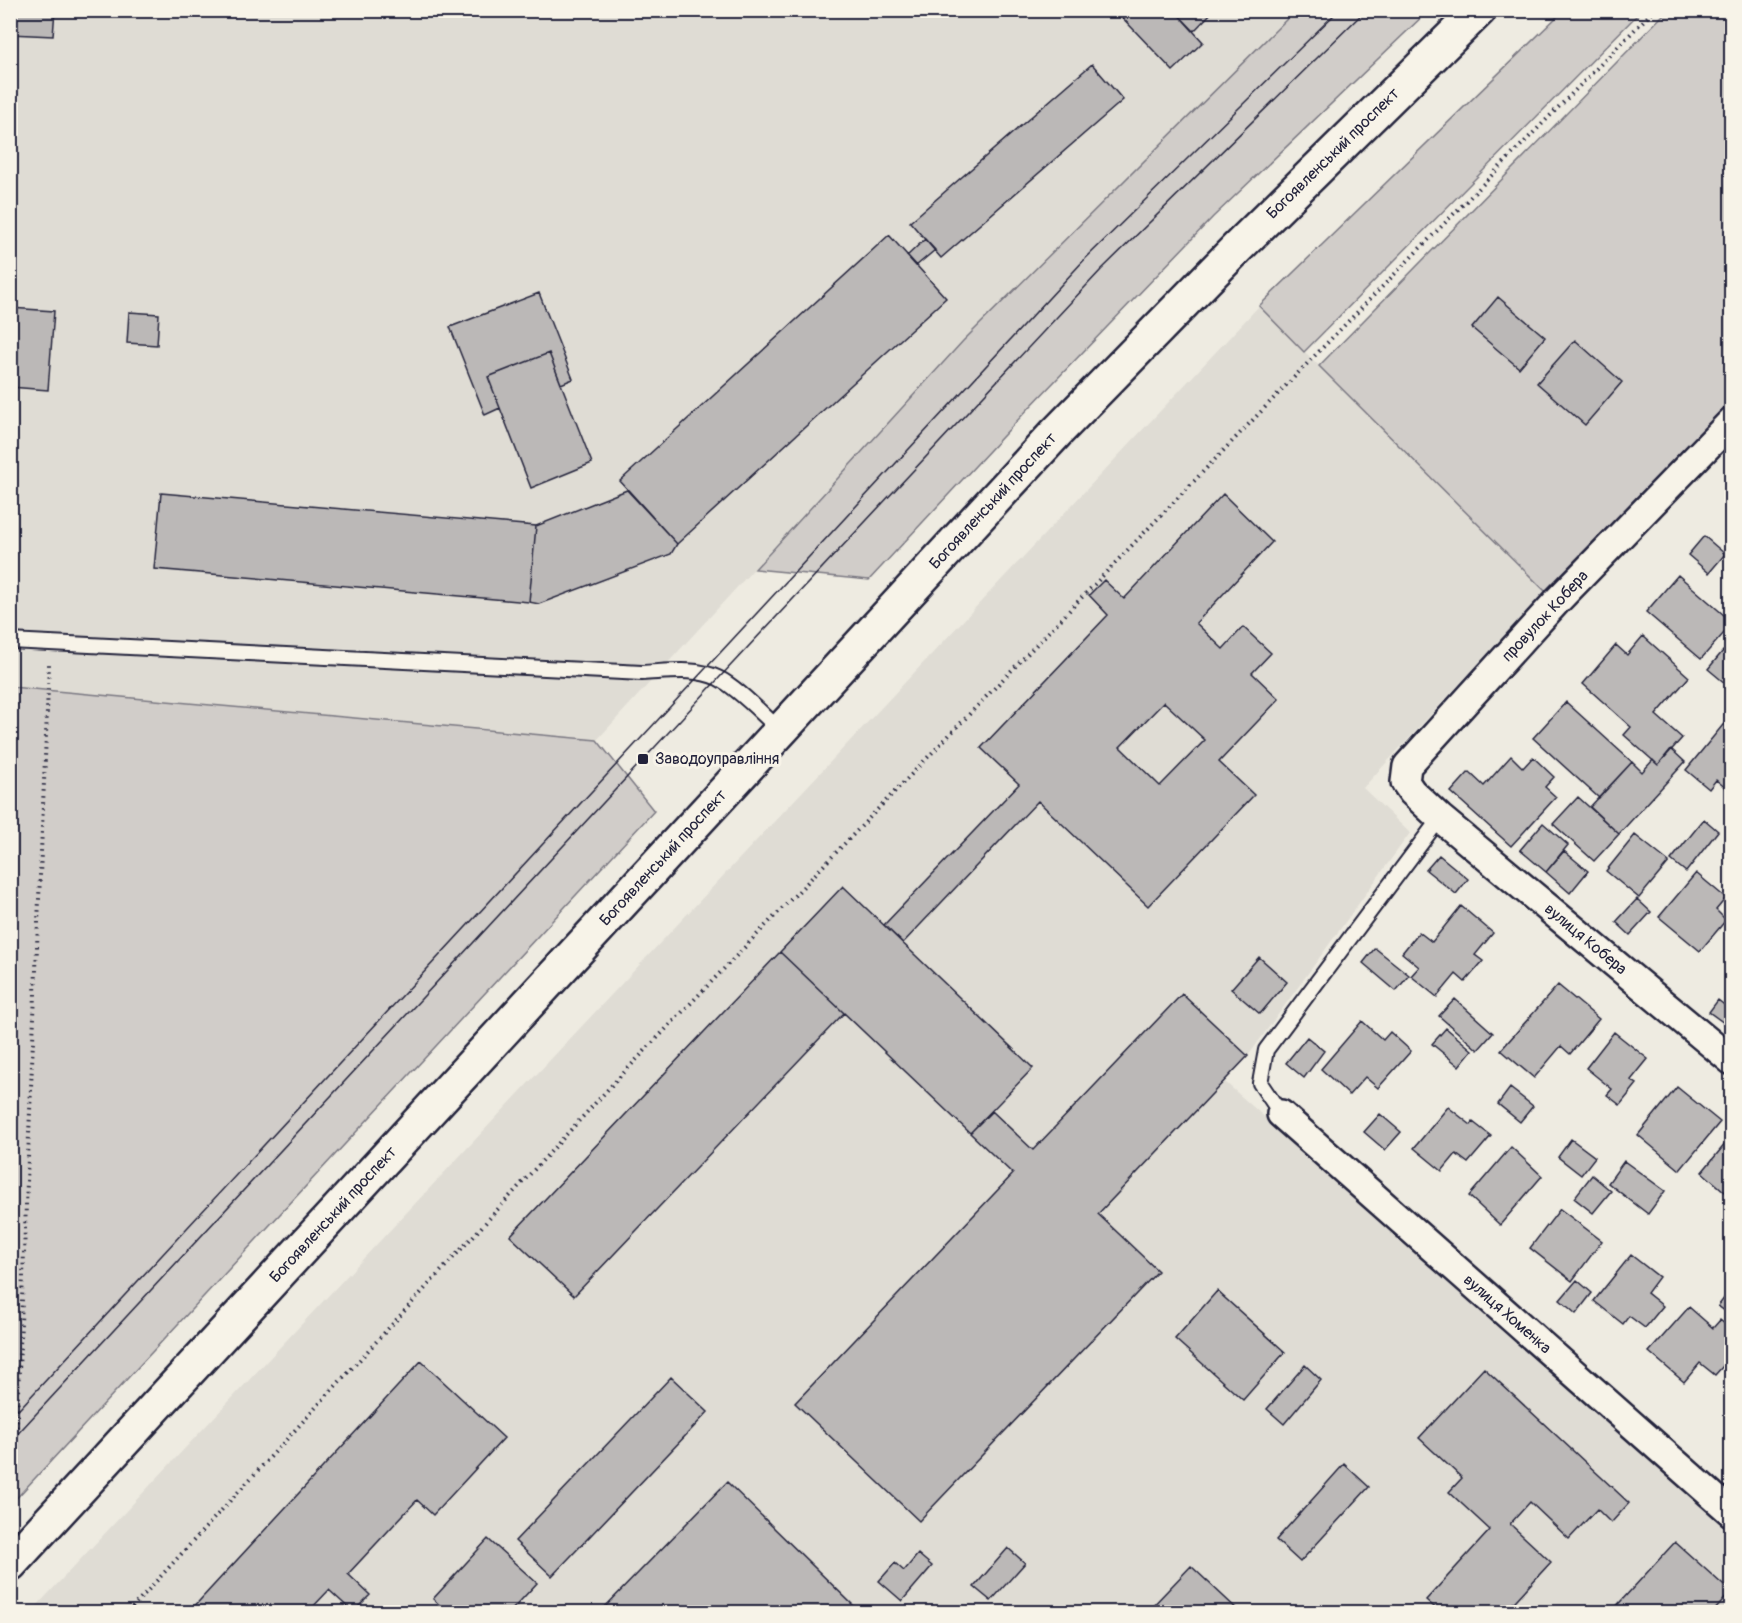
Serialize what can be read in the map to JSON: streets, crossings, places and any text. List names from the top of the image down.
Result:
{
  "streets": {
    "main road": ["Богоявленський проспект"],
    "street": ["провулок Кобера", "вулиця Кобера", "вулиця Хоменка"]
  },
  "crossings": [
    ["провулок Кобера", "вулиця Кобера"]
  ],
  "places": {
    "transit": ["Заводоуправління"]
  }
}
